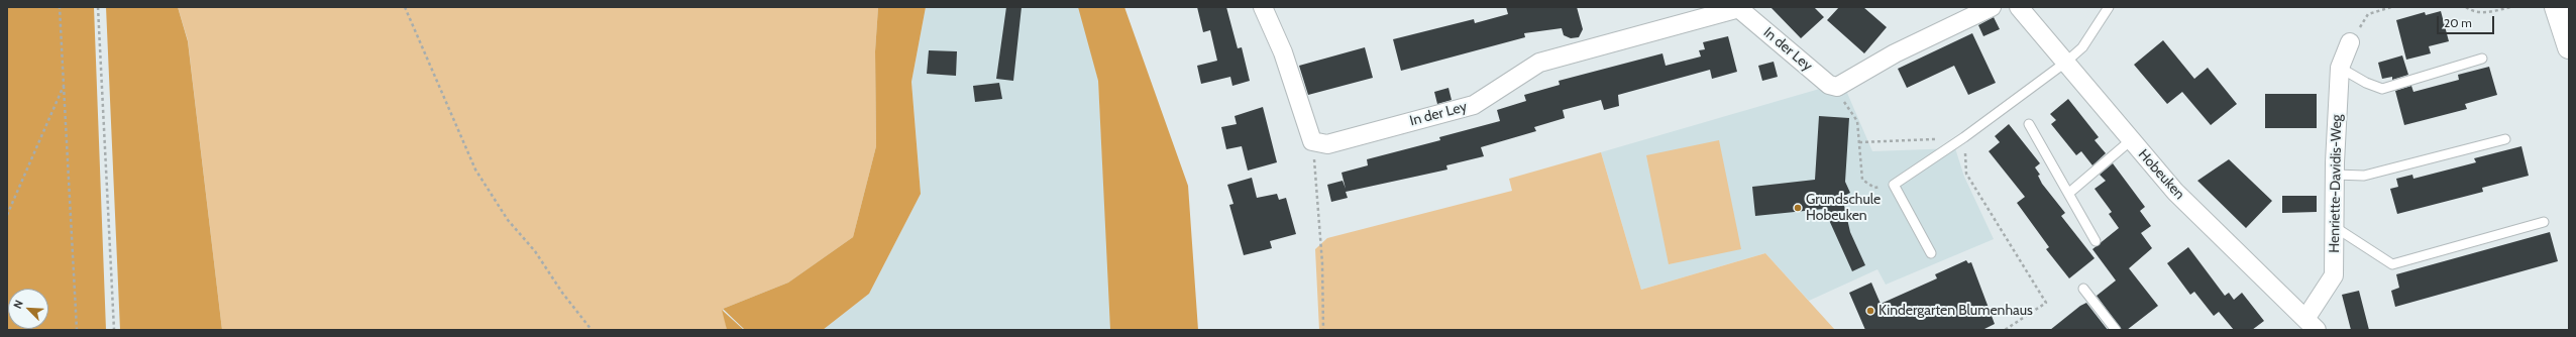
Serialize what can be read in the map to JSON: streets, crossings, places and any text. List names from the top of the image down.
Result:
{
  "streets": {
    "street": ["In der Ley", "Hobeuken", "Henriette-Davidis-Weg"]
  },
  "crossings": [
    ["Hobeuken", "Henriette-Davidis-Weg"]
  ],
  "places": ["Grundschule Hobeuken", "Kindergarten Blumenhaus"],
  "scale_bar": "20 m",
  "north": "top left"
}
